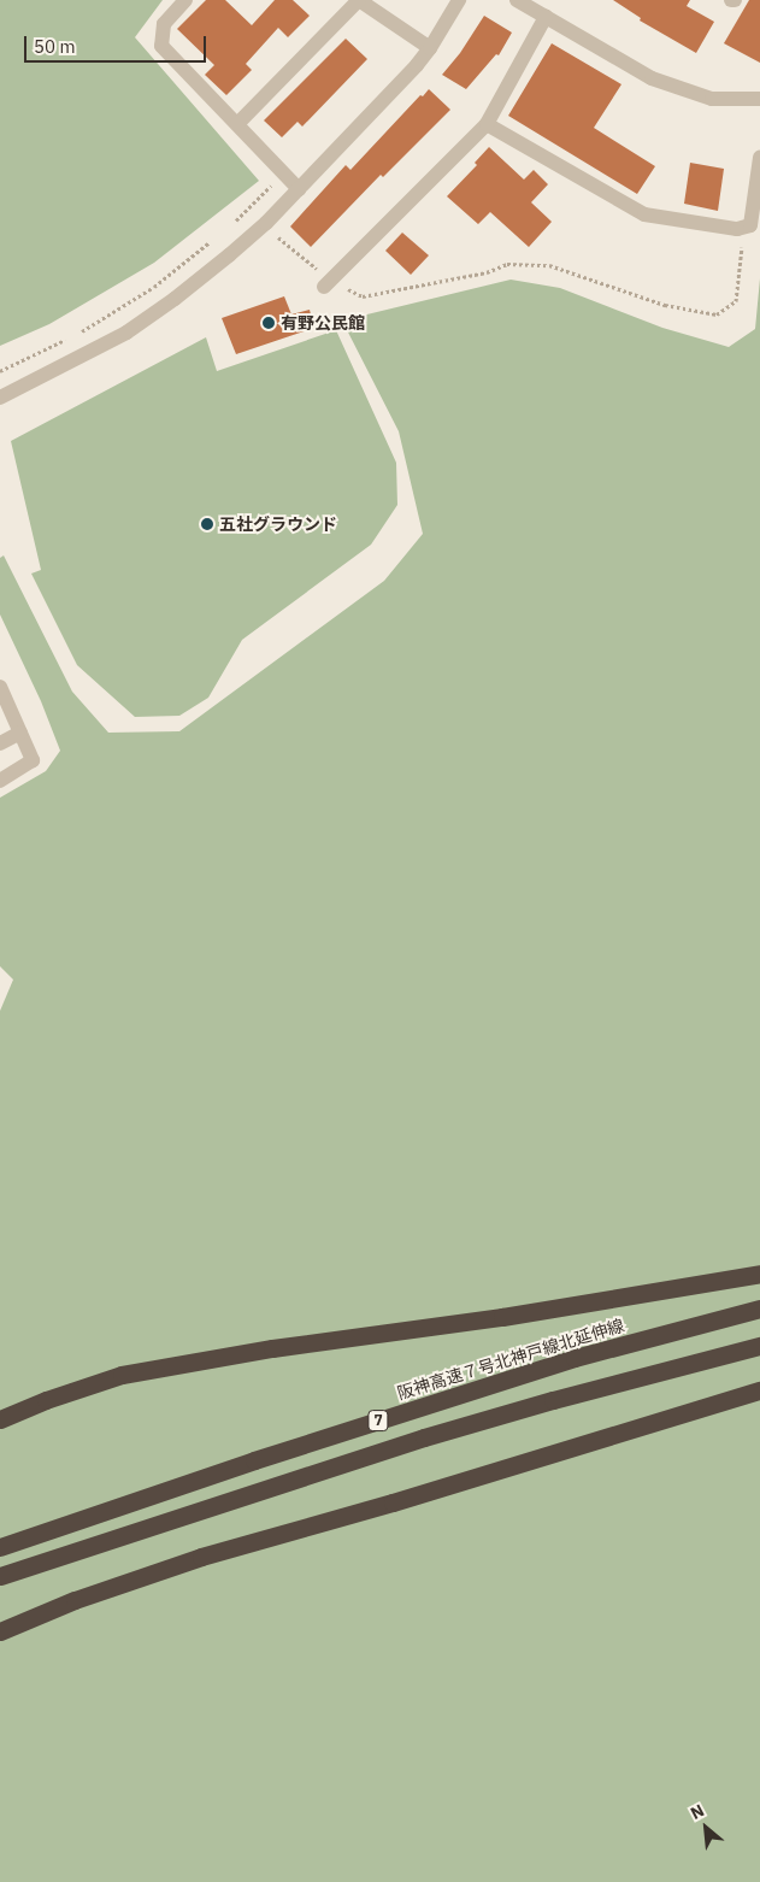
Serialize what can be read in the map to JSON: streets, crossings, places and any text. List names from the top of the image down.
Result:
{
  "streets": {
    "highway": ["阪神高速７号北神戸線北延伸線", "7"]
  },
  "places": ["有野公民館", "五社グラウンド"],
  "scale_bar": "50 m",
  "north": "top left"
}
